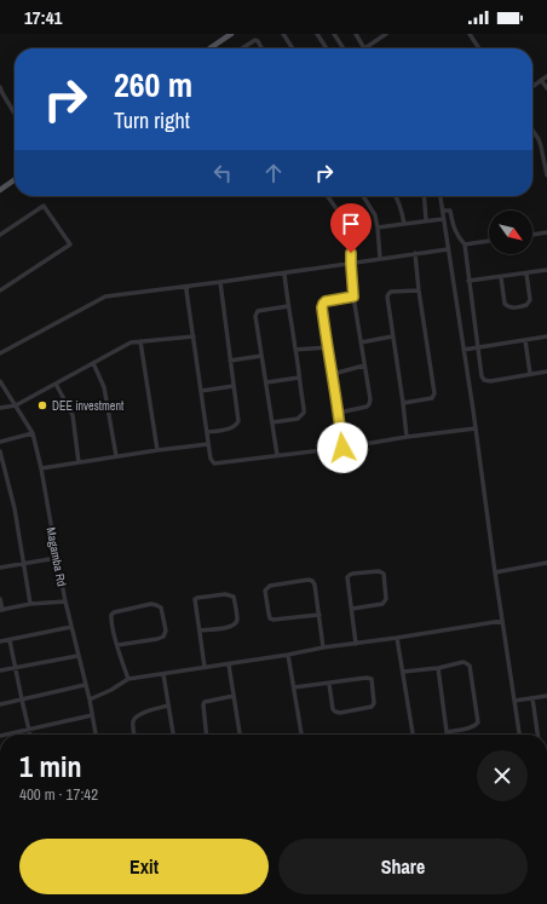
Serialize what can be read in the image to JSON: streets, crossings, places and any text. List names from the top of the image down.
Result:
{
  "streets": {
    "street": ["Magamba Rd"]
  },
  "places": ["DEE investment"],
  "north": "bottom right",
  "page": {
    "status": "17:41",
    "turn": ["260 m", "Turn right"],
    "heading": ["1 min", "400 m · 17:42"],
    "buttons": ["Exit", "Share"]
  }
}
